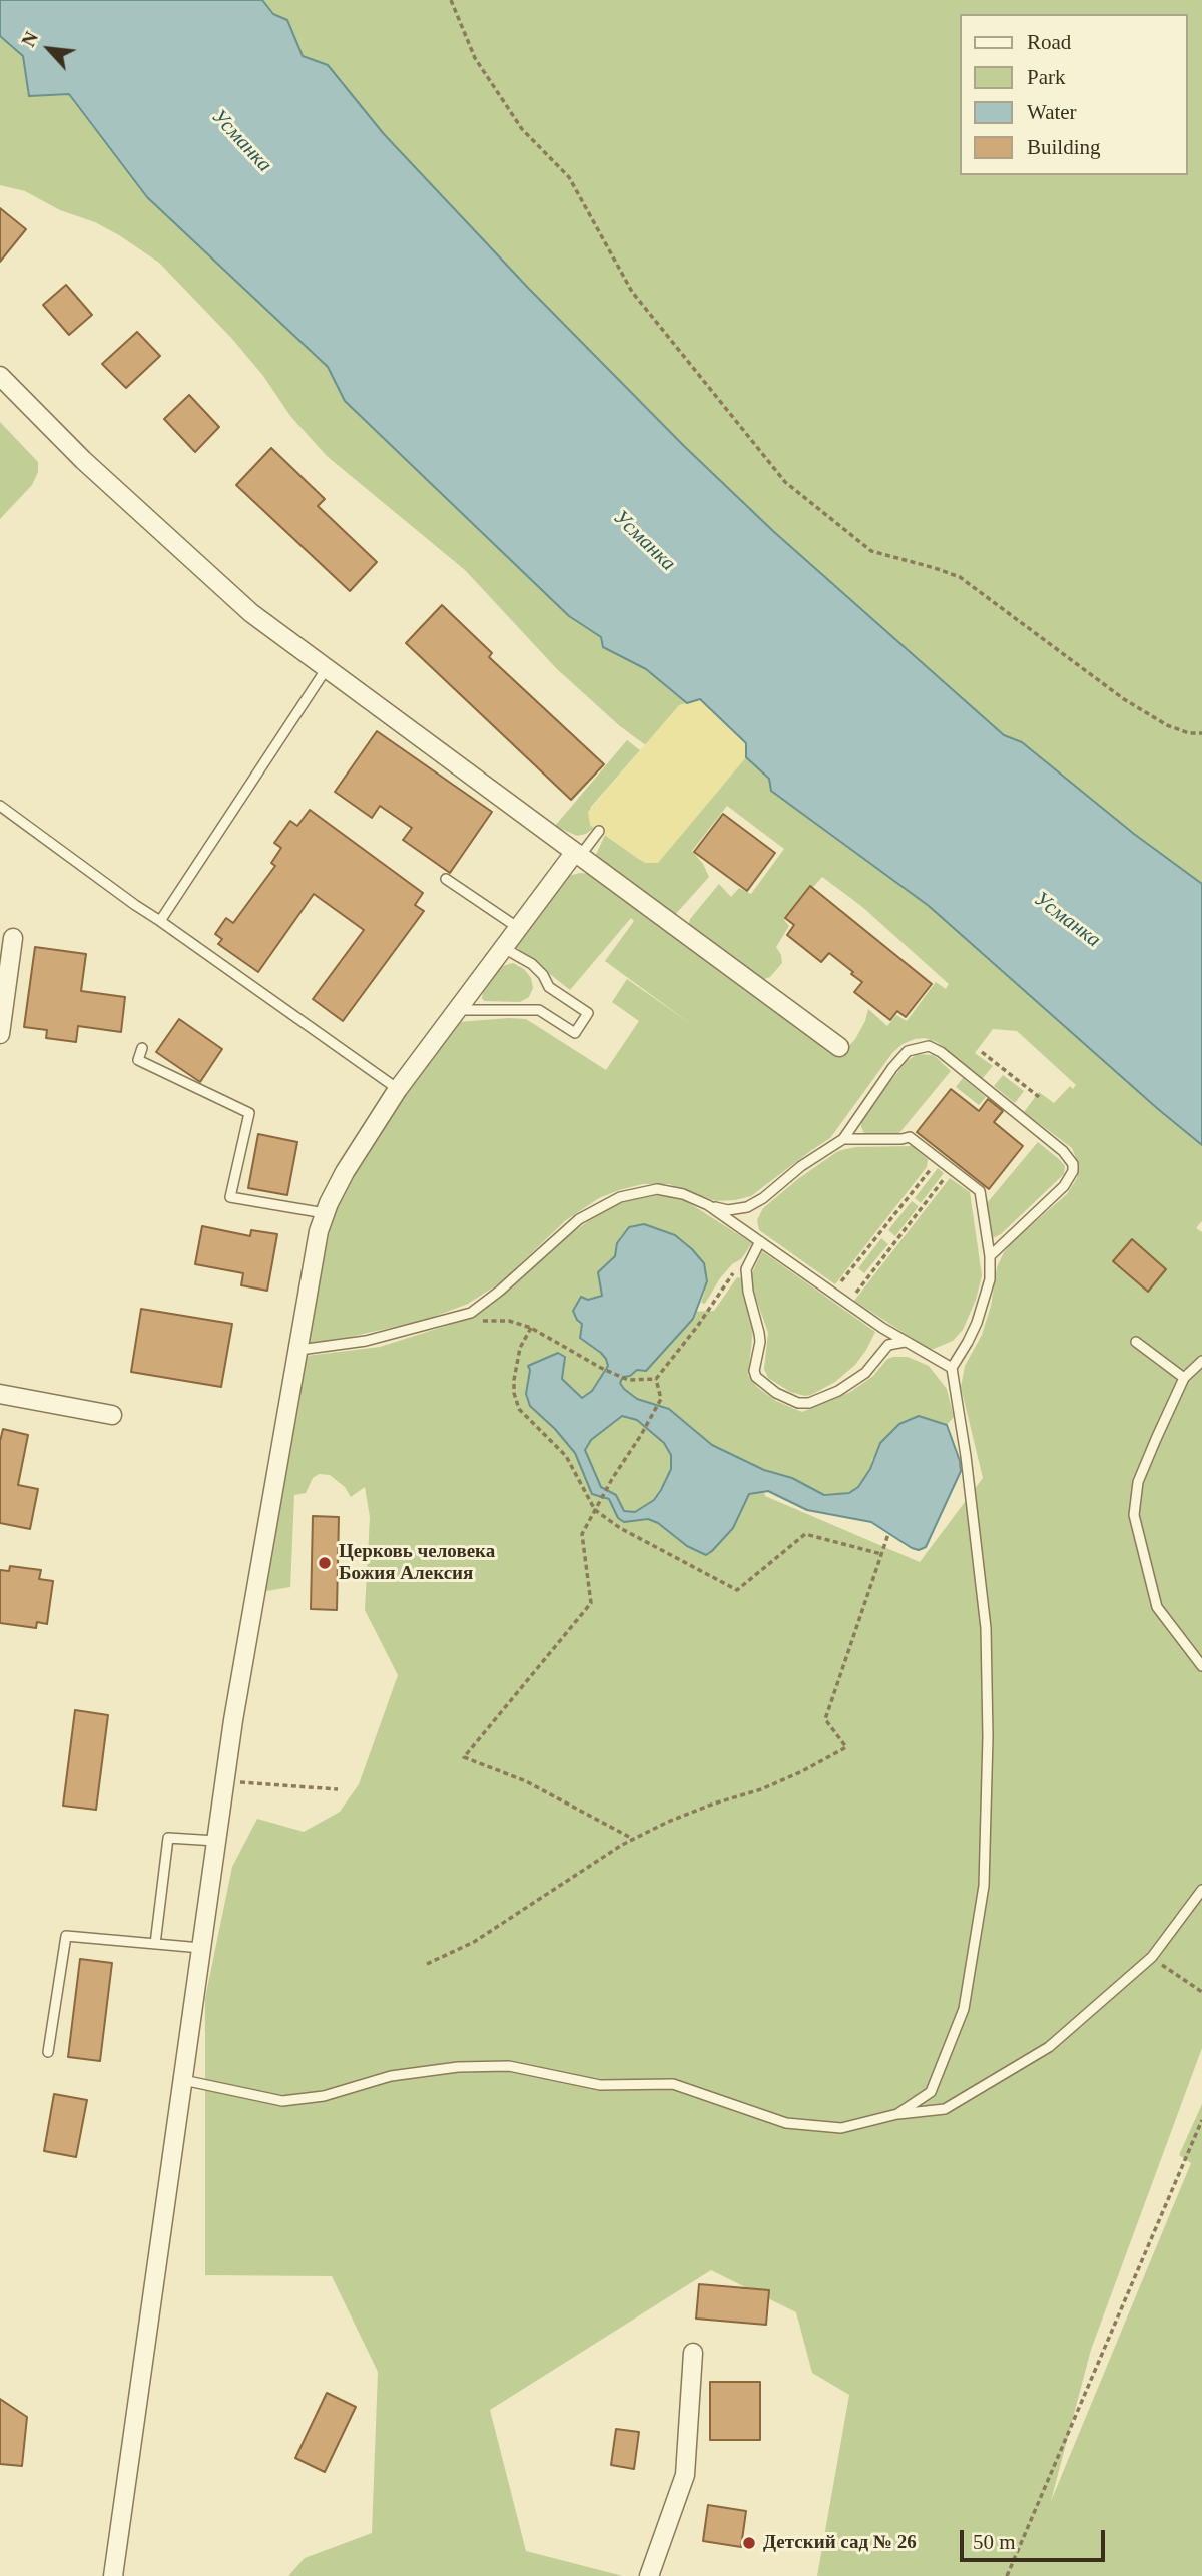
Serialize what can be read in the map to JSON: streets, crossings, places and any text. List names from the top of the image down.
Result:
{
  "water": ["Усманка"],
  "places": ["Церковь человека Божия Алексия", "Детский сад № 26"],
  "legend": [
    "Road",
    "Park",
    "Water",
    "Building"
  ],
  "scale_bar": "50 m",
  "north": "top left"
}
